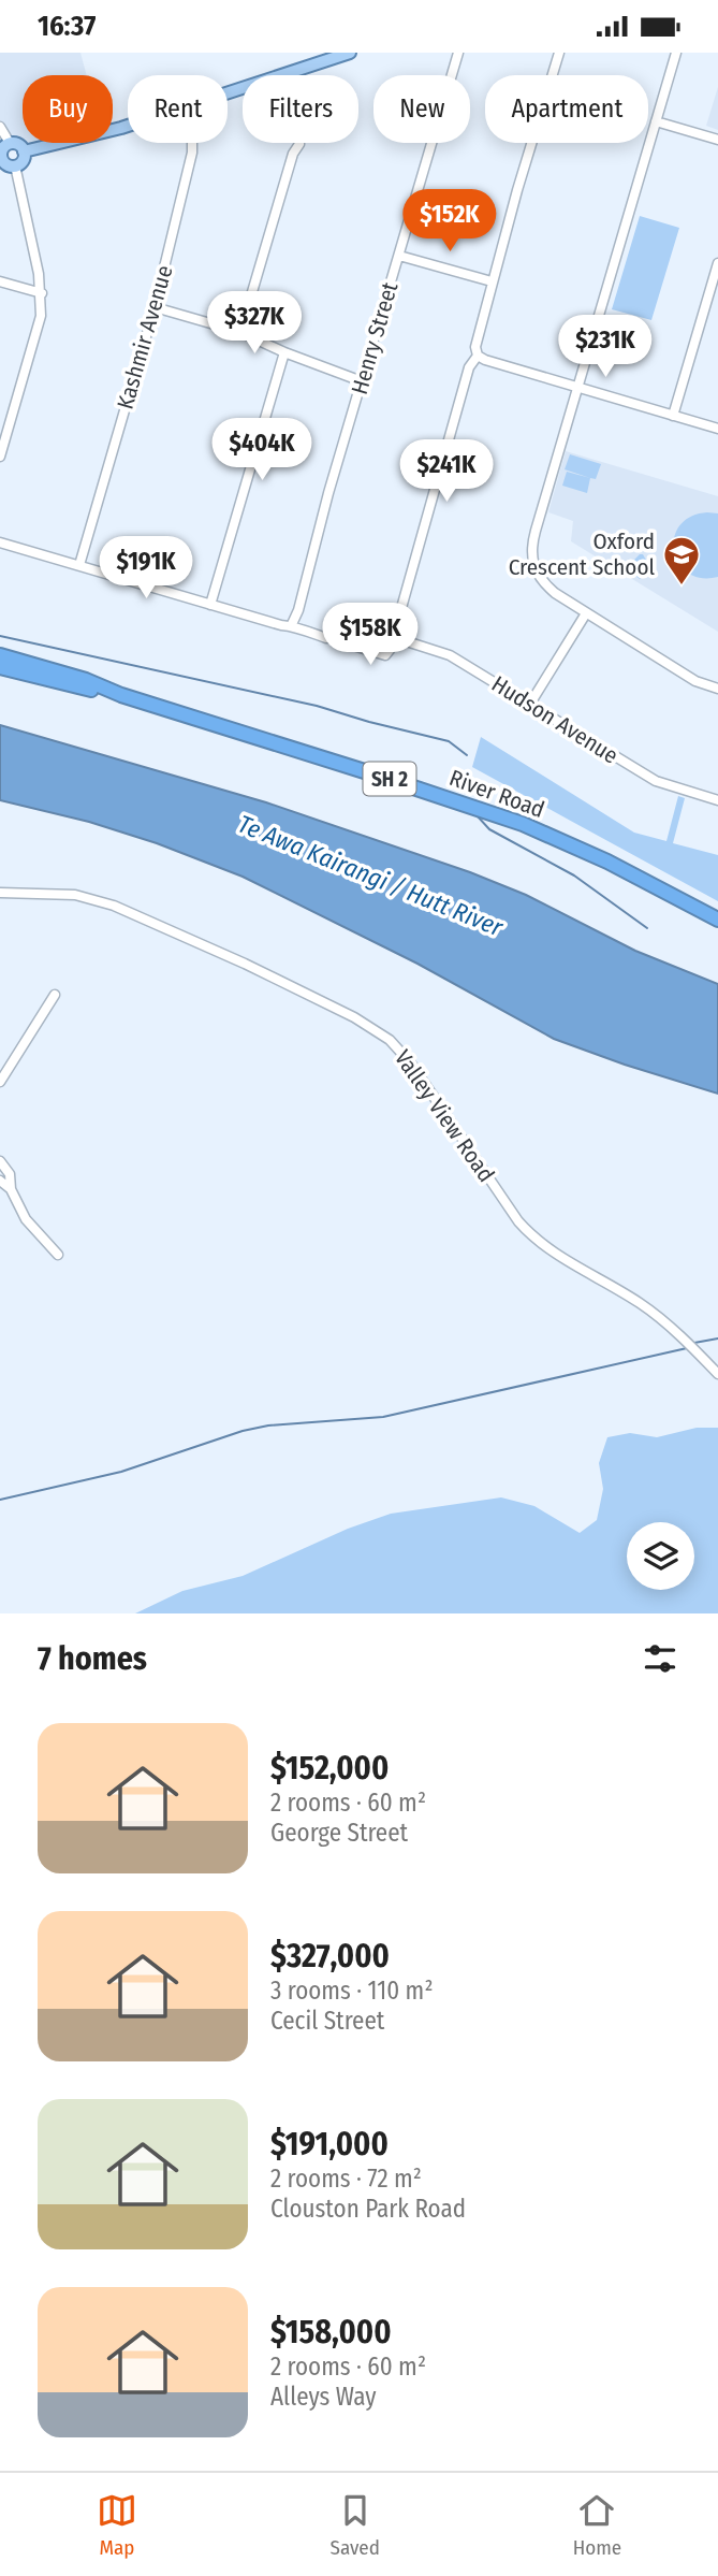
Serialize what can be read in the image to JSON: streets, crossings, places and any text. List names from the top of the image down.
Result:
{
  "streets": {
    "highway": ["SH 2", "River Road"],
    "street": [
      "Kashmir Avenue",
      "Henry Street",
      "Hudson Avenue",
      "Valley View Road"
    ]
  },
  "water": ["Te Awa Kairangi / Hutt River"],
  "places": {
    "school or university": ["Oxford Crescent School"]
  },
  "page": {
    "status": "16:37",
    "chip": [
      "Buy",
      "Rent",
      "Filters",
      "New",
      "Apartment"
    ],
    "price": [
      "$152K",
      "$327K",
      "$231K",
      "$404K",
      "$241K",
      "$191K",
      "$158K"
    ],
    "heading": "7 homes",
    "list": [
      {
        "name": "$152,000",
        "note": "2 rooms · 60 m² · George Street"
      },
      {
        "name": "$327,000",
        "note": "3 rooms · 110 m² · Cecil Street"
      },
      {
        "name": "$191,000",
        "note": "2 rooms · 72 m² · Clouston Park Road"
      },
      {
        "name": "$158,000",
        "note": "2 rooms · 60 m² · Alleys Way"
      }
    ],
    "tabs": ["Map", "Saved", "Home"]
  }
}
